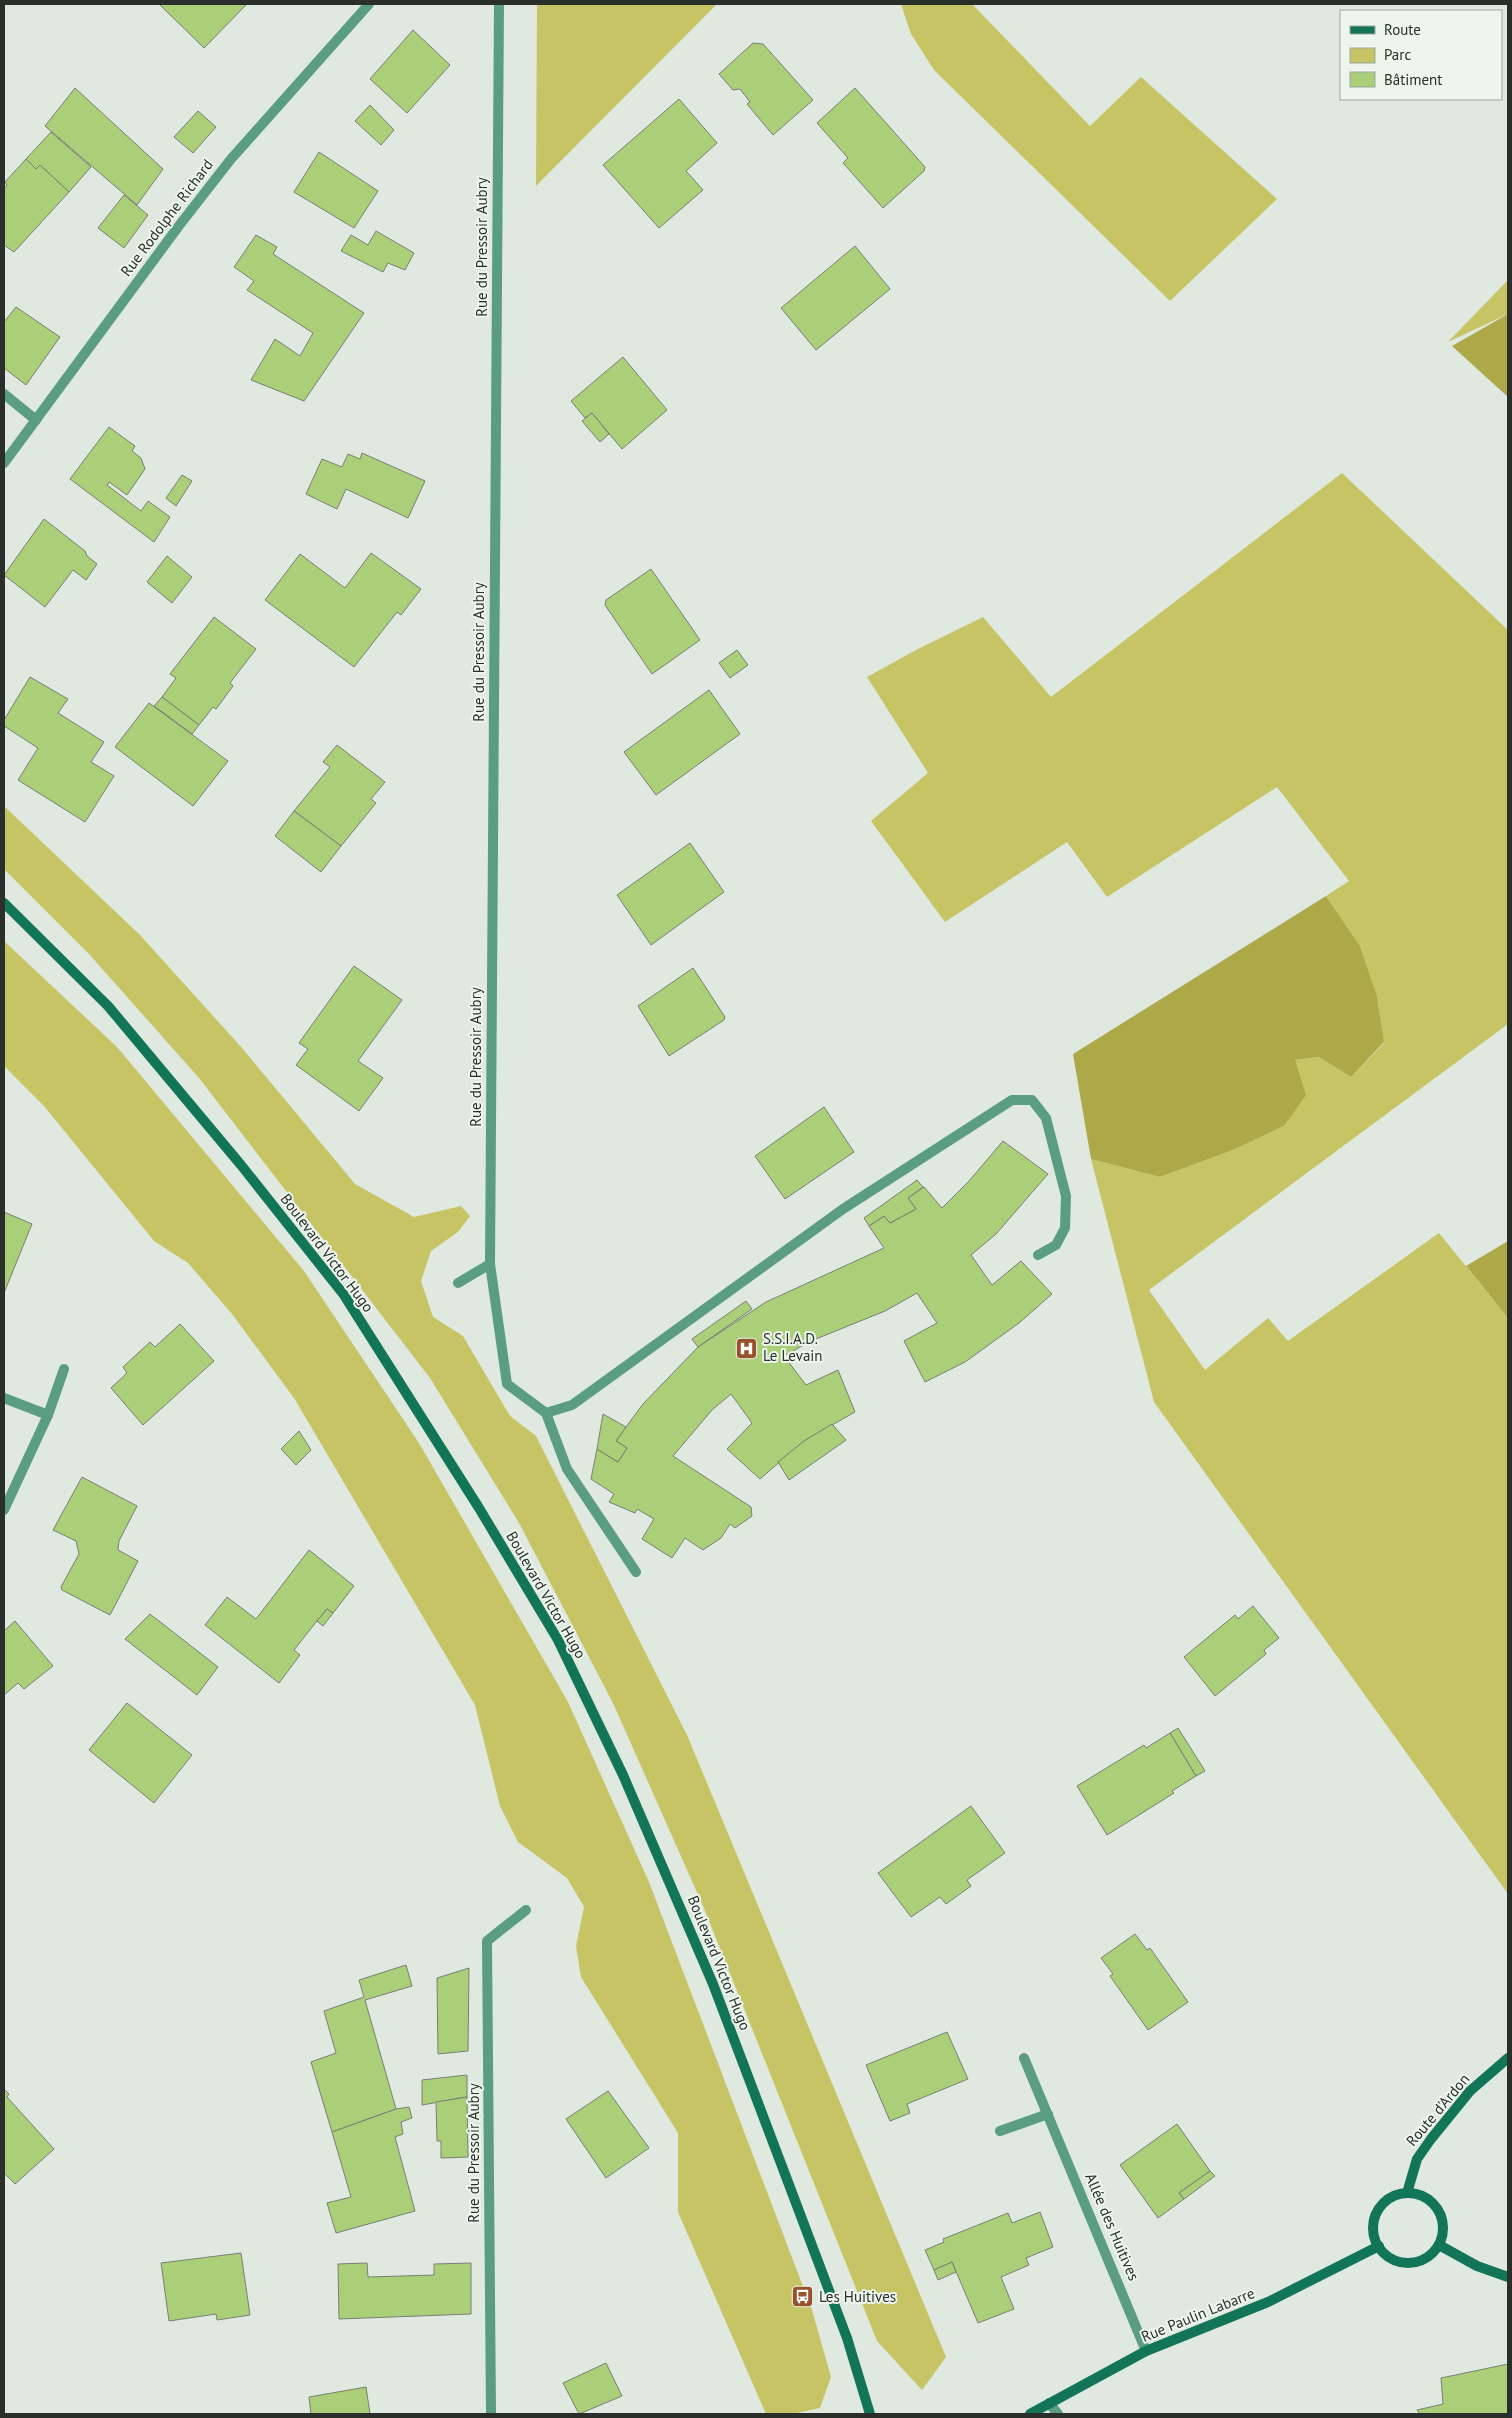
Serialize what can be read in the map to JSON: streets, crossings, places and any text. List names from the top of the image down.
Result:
{
  "streets": {
    "main road": ["Boulevard Victor Hugo", "Route d'Ardon", "Rue Paulin Labarre"],
    "street": ["Rue Rodolphe Richard", "Rue du Pressoir Aubry", "Allée des Huitives"]
  },
  "crossings": [
    ["Route d'Ardon", "Rue Paulin Labarre"],
    ["Allée des Huitives", "Rue Paulin Labarre"]
  ],
  "places": {
    "hospital": ["S.S.I.A.D. Le Levain"],
    "bus stop": ["Les Huitives"]
  },
  "legend": ["Route", "Parc", "Bâtiment"]
}
